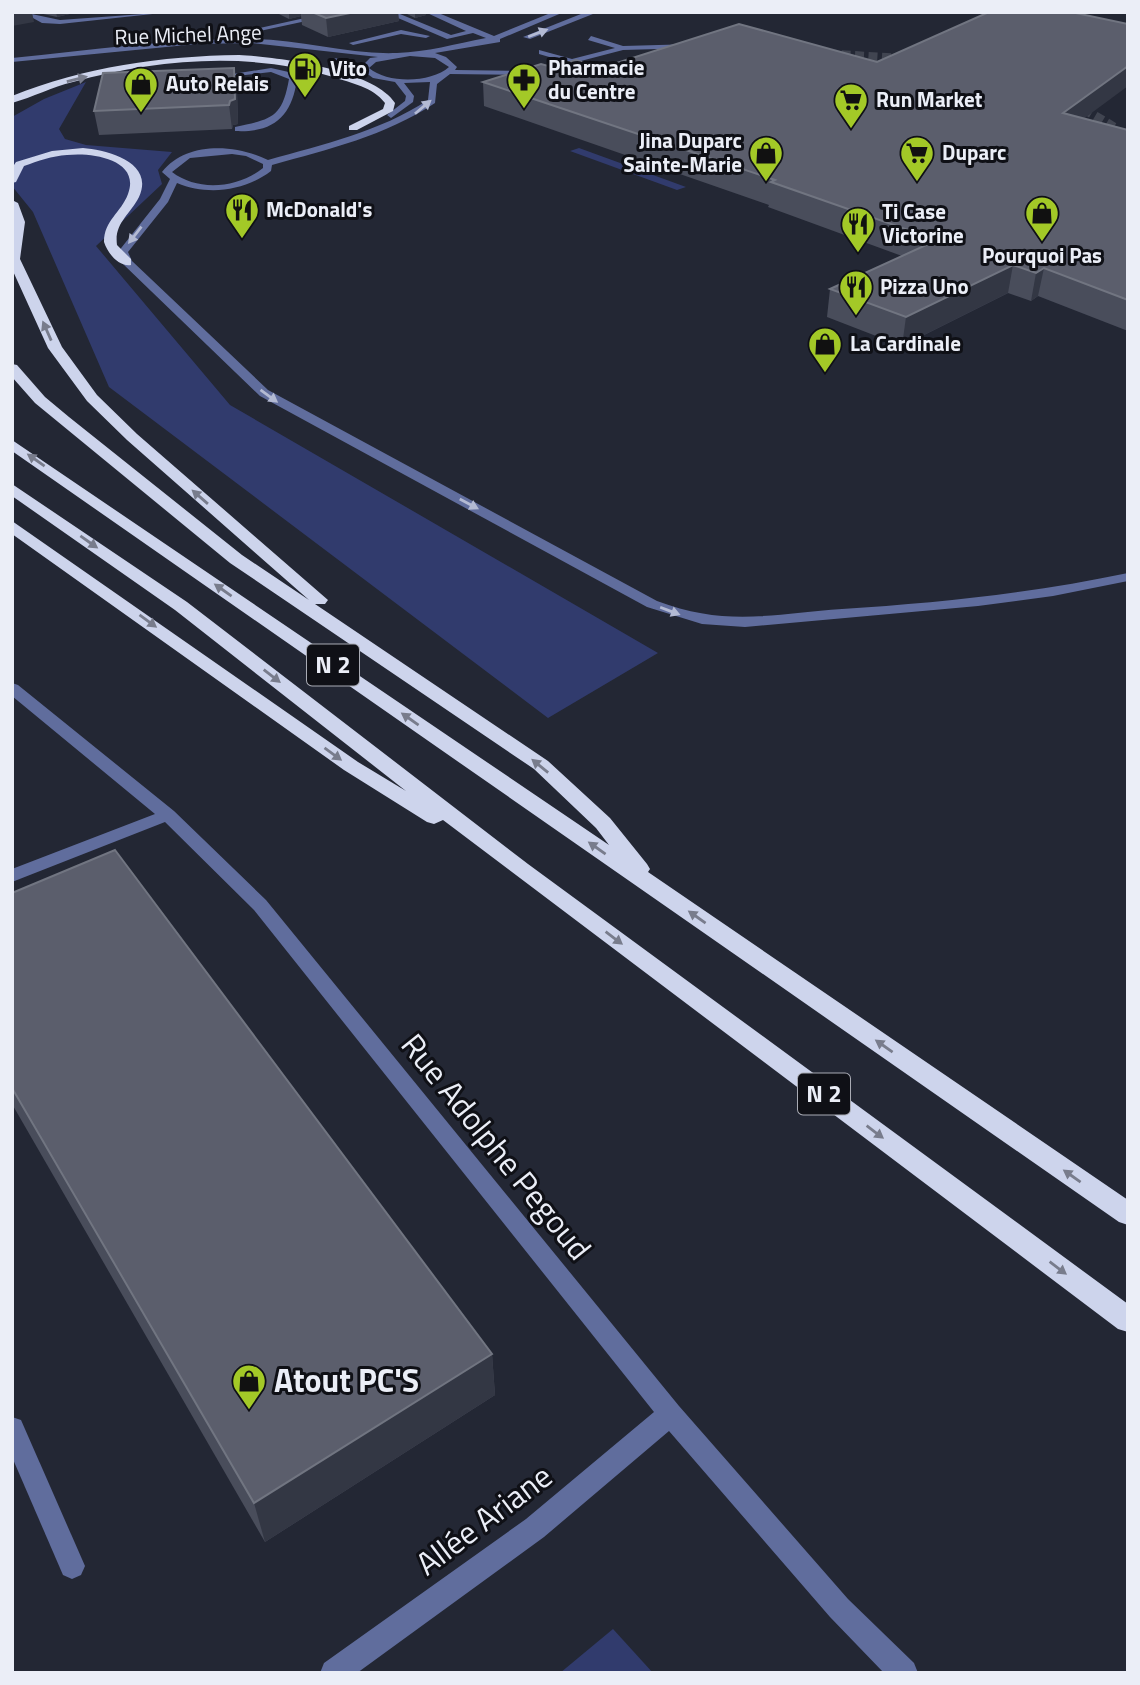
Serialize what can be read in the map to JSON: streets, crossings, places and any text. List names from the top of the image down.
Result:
{
  "streets": {
    "highway": ["N 2"],
    "street": ["Rue Michel Ange", "Rue Adolphe Pegoud", "Allée Ariane"]
  },
  "crossings": [
    ["Rue Adolphe Pegoud", "Allée Ariane"]
  ],
  "places": {
    "fuel station": ["Vito"],
    "pharmacy": ["Pharmacie du Centre"],
    "shop": [
      "Auto Relais",
      "Jina Duparc Sainte-Marie",
      "Pourquoi Pas",
      "La Cardinale",
      "Atout PC'S"
    ],
    "supermarket": ["Run Market", "Duparc"],
    "restaurant": ["McDonald's", "Ti Case Victorine", "Pizza Uno"]
  }
}
